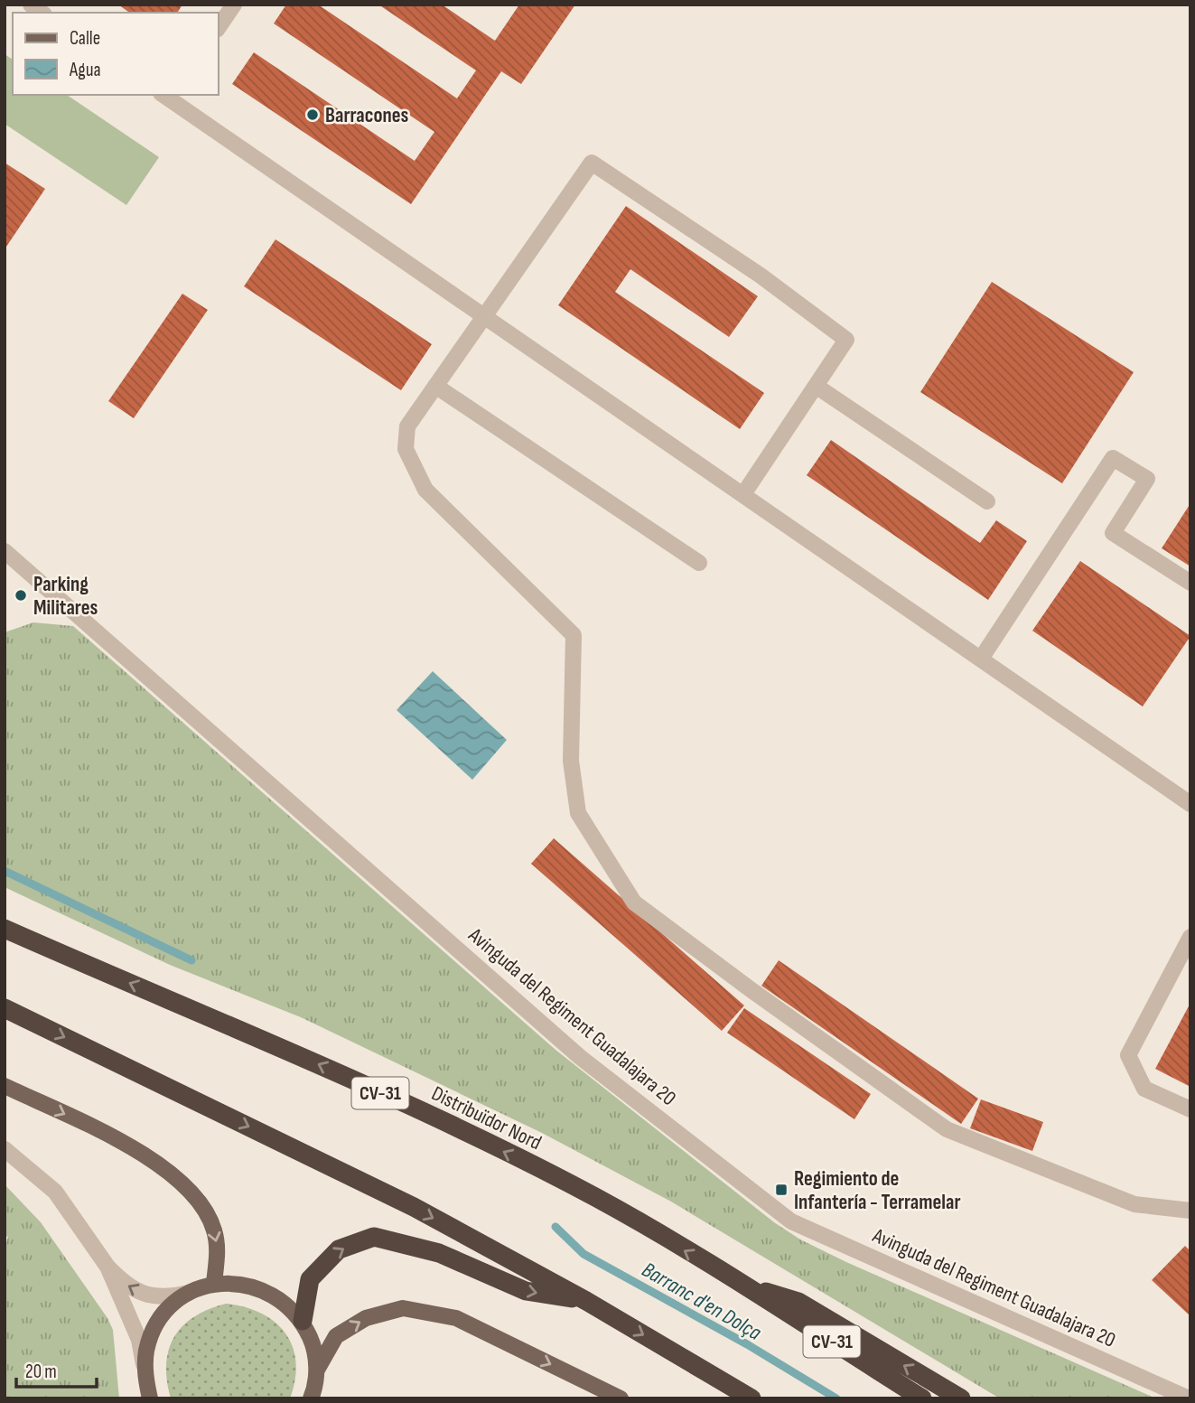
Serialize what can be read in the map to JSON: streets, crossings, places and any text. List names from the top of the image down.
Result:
{
  "streets": {
    "highway": ["CV-31", "Distribuïdor Nord"],
    "street": ["Avinguda del Regiment Guadalajara 20"]
  },
  "water": ["Barranc d'en Dolça"],
  "places": {
    "other": ["Barracones", "Parking Militares"],
    "transit": ["Regimiento de Infantería - Terramelar"]
  },
  "legend": ["Calle", "Agua"],
  "scale_bar": "20 m"
}
